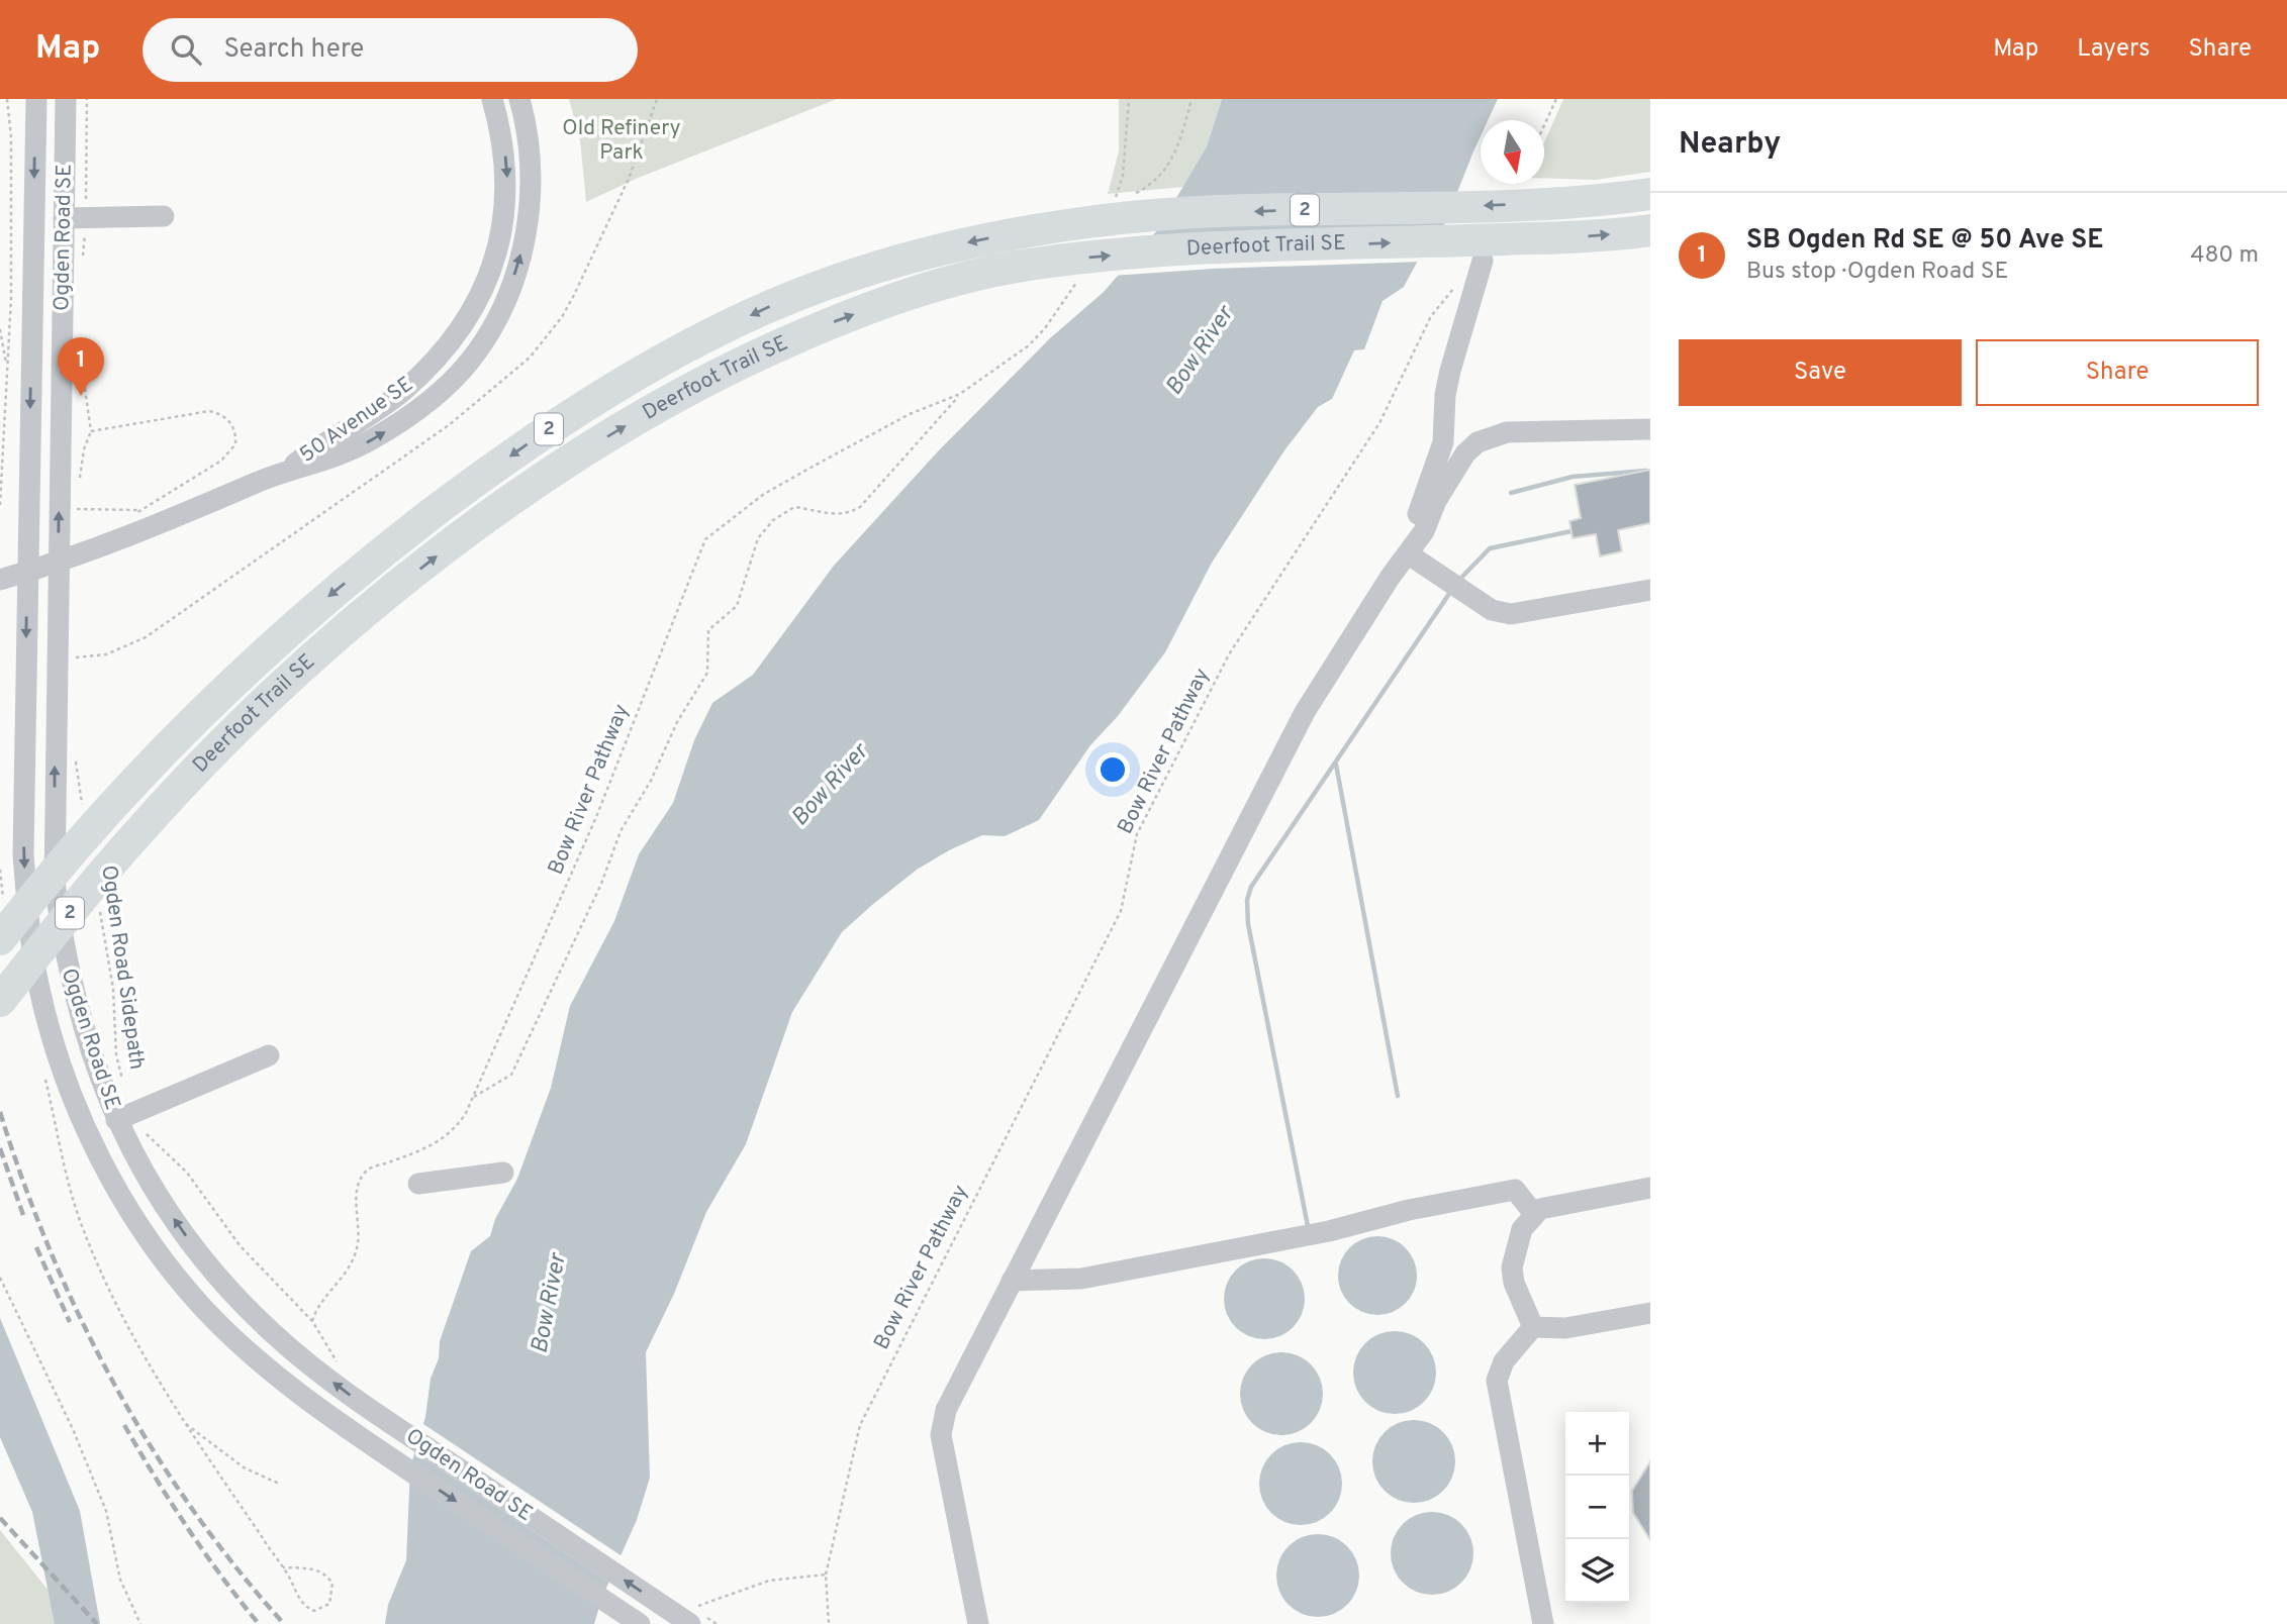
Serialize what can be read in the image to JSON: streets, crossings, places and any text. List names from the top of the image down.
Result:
{
  "streets": {
    "highway": ["2", "Deerfoot Trail SE"],
    "street": ["Ogden Road SE", "50 Avenue SE"],
    "path": ["Bow River Pathway", "Ogden Road Sidepath"]
  },
  "crossings": [
    ["Ogden Road SE", "Ogden Road Sidepath"],
    ["Bow River Pathway", "Ogden Road Sidepath"]
  ],
  "water": ["Bow River"],
  "parks": ["Old Refinery Park"],
  "north": "bottom",
  "page": {
    "header": "Map",
    "search": "Search here",
    "nav": ["Map", "Layers", "Share"],
    "heading": "Nearby",
    "list": [
      {
        "mark": "1",
        "name": "SB Ogden Rd SE @ 50 Ave SE",
        "note": "Bus stop · Ogden Road SE",
        "value": "480 m"
      }
    ],
    "buttons": ["Save", "Share"],
    "pins": "1",
    "map_buttons": ["+", "−"]
  }
}
